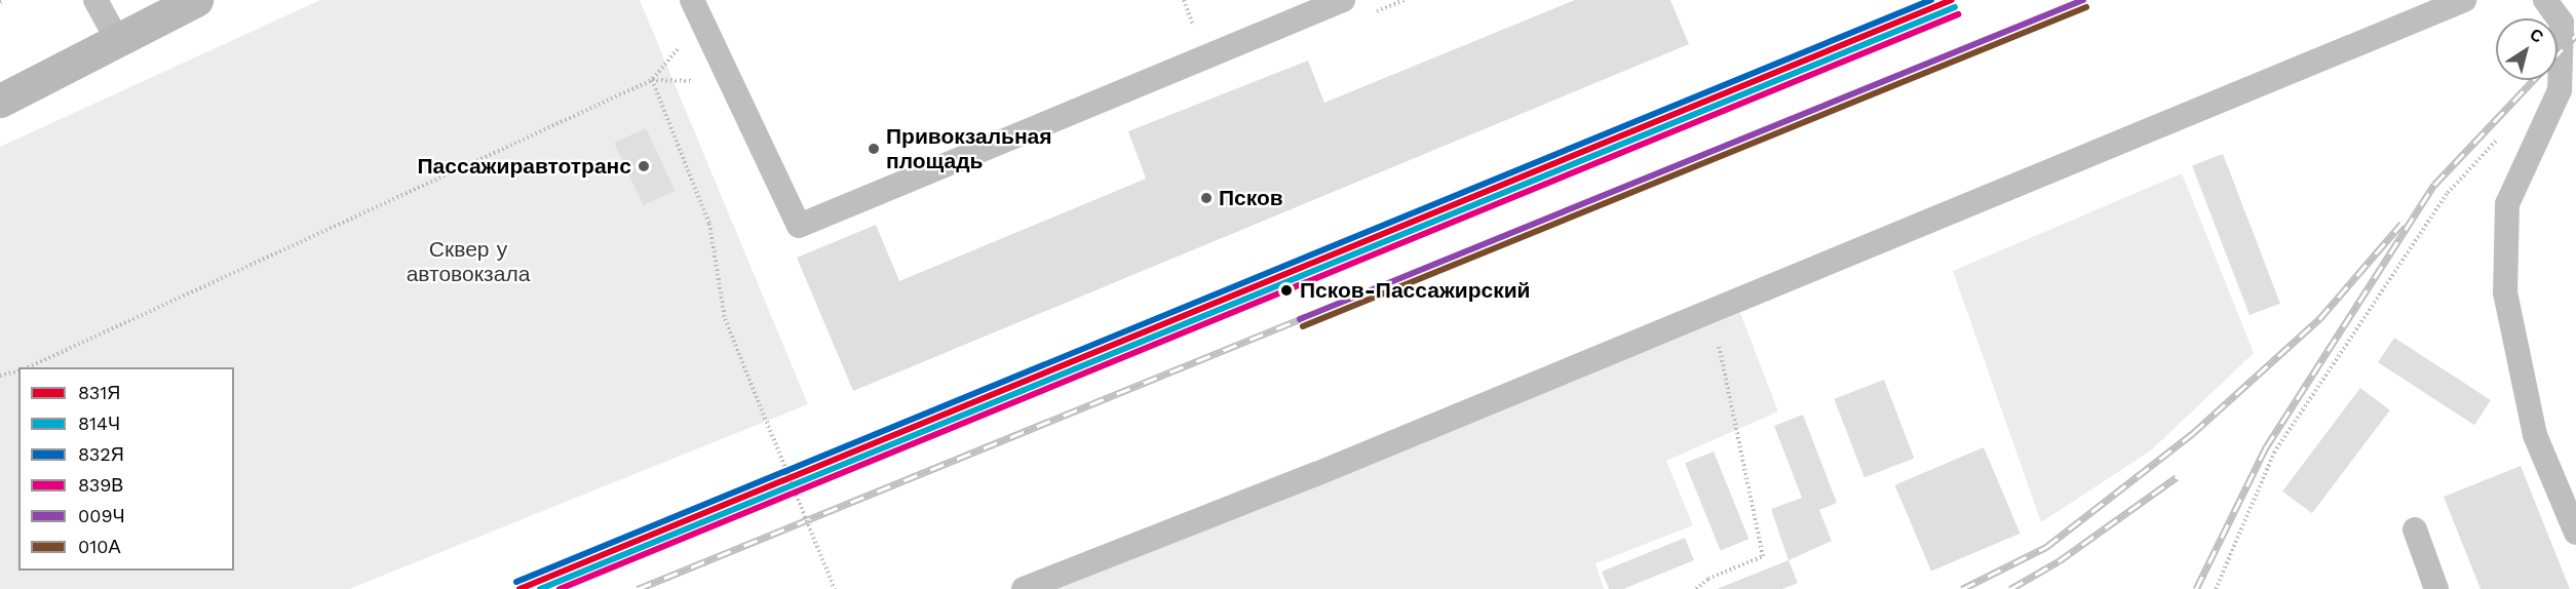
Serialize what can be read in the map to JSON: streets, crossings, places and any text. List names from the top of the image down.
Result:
{
  "parks": ["Сквер у автовокзала"],
  "places": [
    "Привокзальная площадь",
    "Пассажиравтотранс",
    "Псков",
    "Псков-Пассажирский"
  ],
  "lines": [
    "transit line 831Я",
    "transit line 832Я",
    "transit line 009Ч",
    "transit line 814Ч",
    "transit line 010А",
    "transit line 839В"
  ],
  "legend": [
    "831Я",
    "814Ч",
    "832Я",
    "839В",
    "009Ч",
    "010А"
  ],
  "north": "top right"
}
